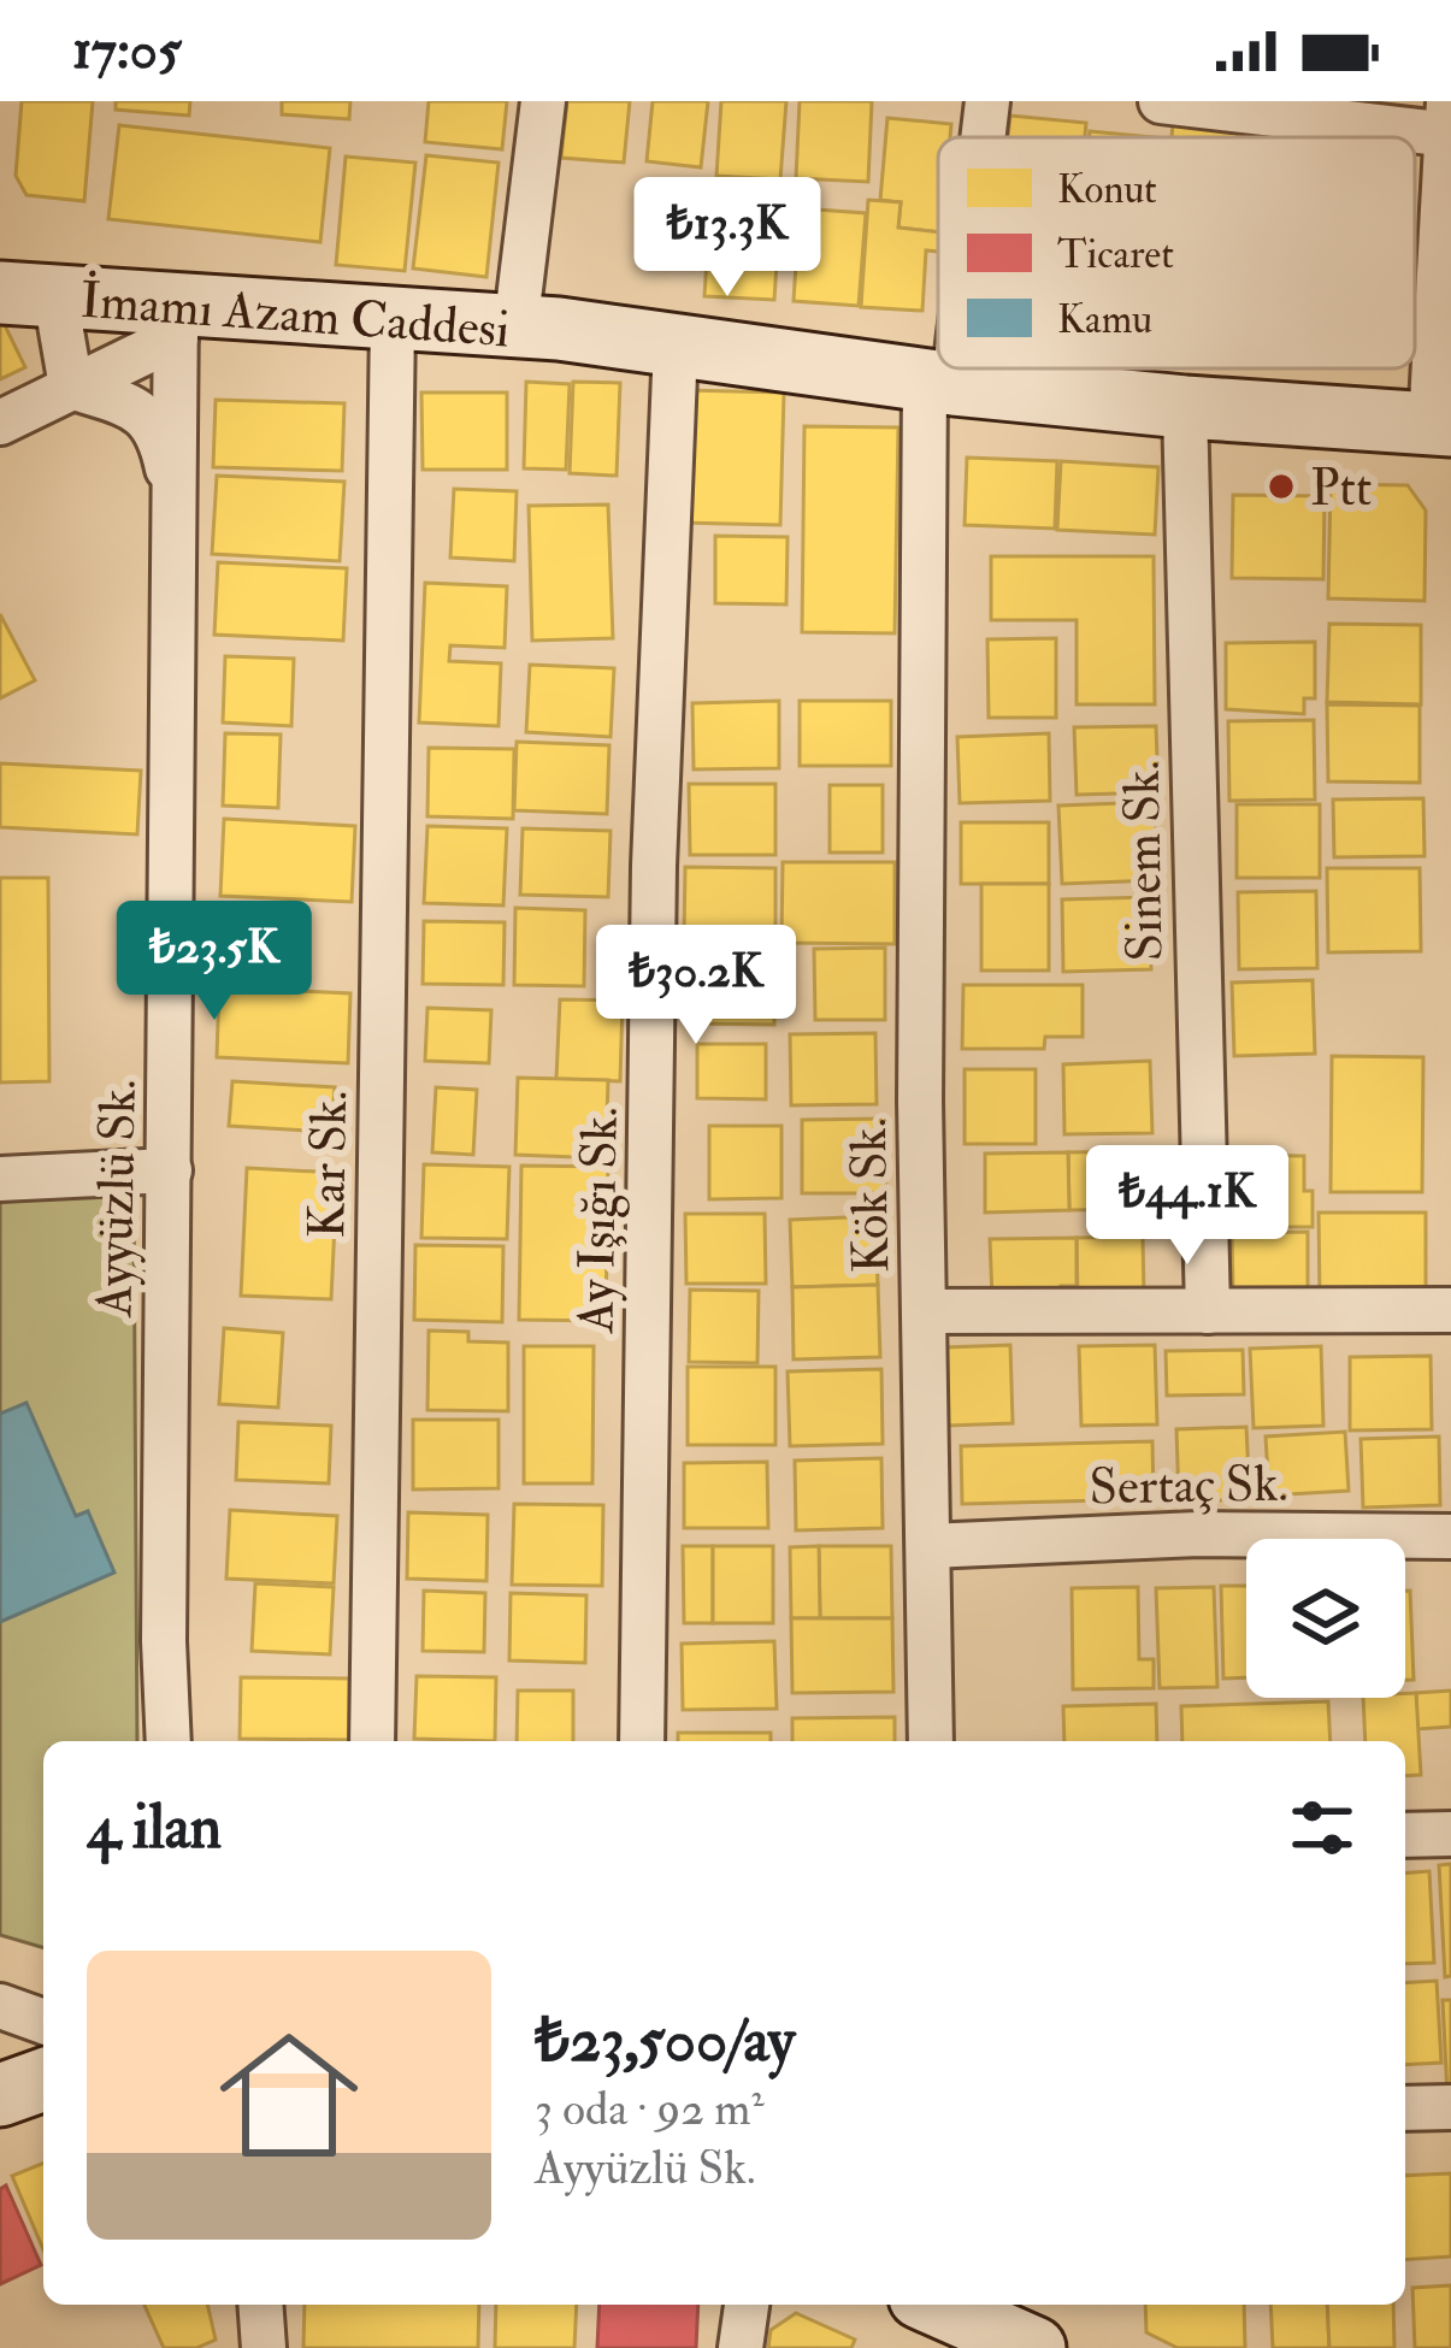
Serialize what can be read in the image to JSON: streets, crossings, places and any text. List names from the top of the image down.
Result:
{
  "streets": {
    "street": [
      "İmamı Azam Caddesi",
      "Sinem Sk.",
      "Kar Sk.",
      "Kök Sk.",
      "Ayyüzlü Sk.",
      "Ay Işığı Sk.",
      "Sertaç Sk."
    ]
  },
  "crossings": [
    ["İmamı Azam Caddesi", "Sinem Sk."],
    ["İmamı Azam Caddesi", "Kar Sk."],
    ["İmamı Azam Caddesi", "Kök Sk."],
    ["İmamı Azam Caddesi", "Ayyüzlü Sk."],
    ["İmamı Azam Caddesi", "Ay Işığı Sk."],
    ["Kök Sk.", "Sertaç Sk."]
  ],
  "places": ["Ptt"],
  "legend": ["Konut", "Ticaret", "Kamu"],
  "page": {
    "status": "17:05",
    "price": [
      "₺13.3K",
      "₺23.5K",
      "₺30.2K",
      "₺44.1K"
    ],
    "heading": "4 ilan",
    "list": [
      {
        "name": "₺23,500/ay",
        "note": "3 oda · 92 m² · Ayyüzlü Sk."
      }
    ]
  }
}
